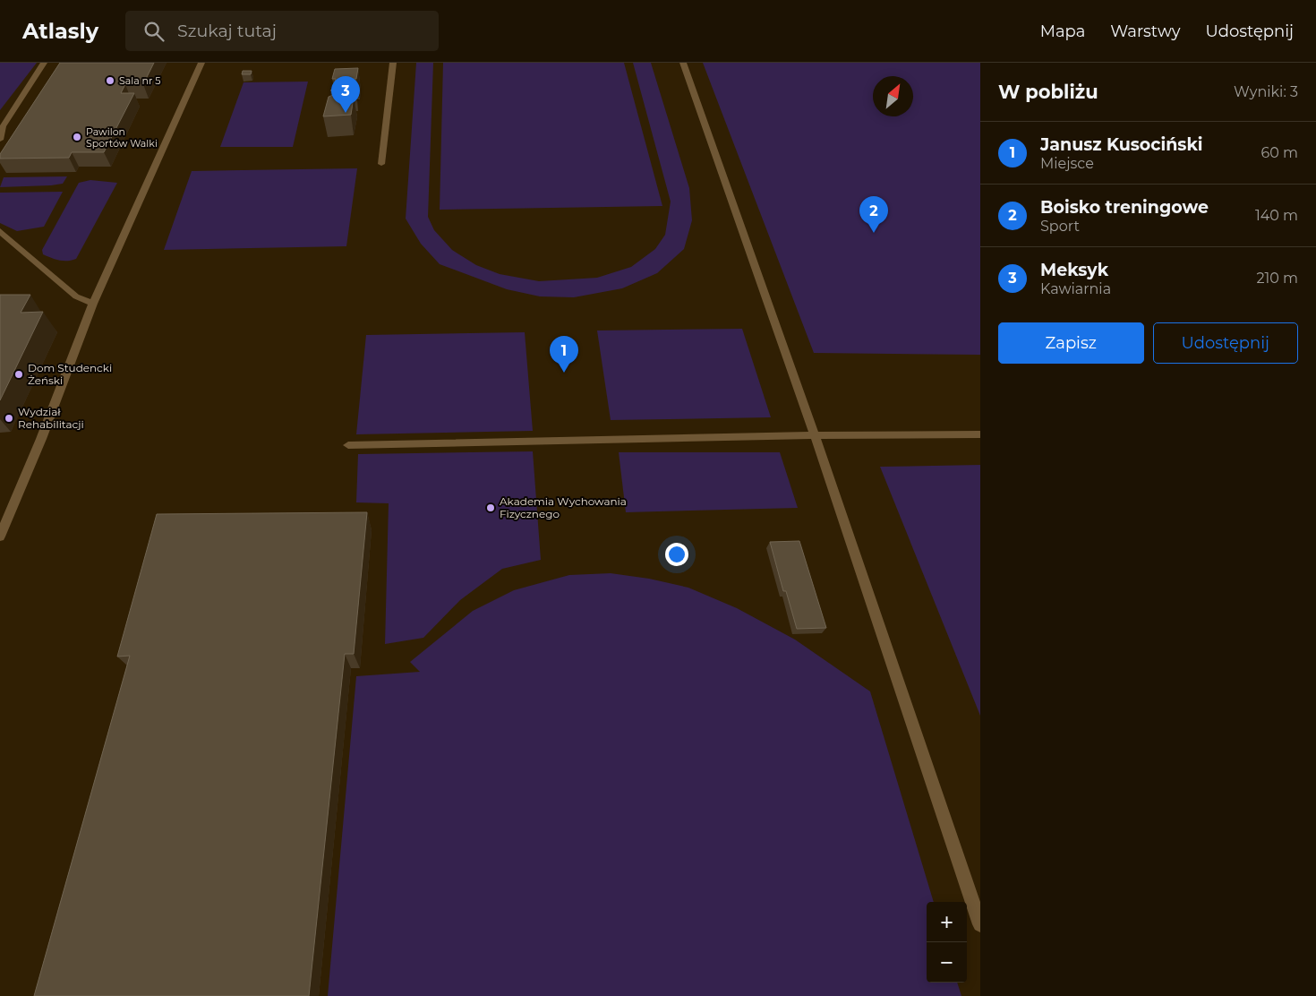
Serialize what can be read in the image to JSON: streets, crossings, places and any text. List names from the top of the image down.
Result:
{
  "places": [
    "Sala nr 5",
    "Pawilon Sportów Walki",
    "Dom Studencki Żeński",
    "Wydział Rehabilitacji",
    "Akademia Wychowania Fizycznego"
  ],
  "north": "top right",
  "page": {
    "header": "Atlasly",
    "search": "Szukaj tutaj",
    "nav": ["Mapa", "Warstwy", "Udostępnij"],
    "heading": ["W pobliżu", "Wyniki: 3"],
    "pins": ["3", "2", "1"],
    "list": [
      {
        "mark": "1",
        "name": "Janusz Kusociński",
        "note": "Miejsce",
        "value": "60 m"
      },
      {
        "mark": "2",
        "name": "Boisko treningowe",
        "note": "Sport",
        "value": "140 m"
      },
      {
        "mark": "3",
        "name": "Meksyk",
        "note": "Kawiarnia",
        "value": "210 m"
      }
    ],
    "buttons": ["Zapisz", "Udostępnij"],
    "map_buttons": ["+", "−"]
  }
}
